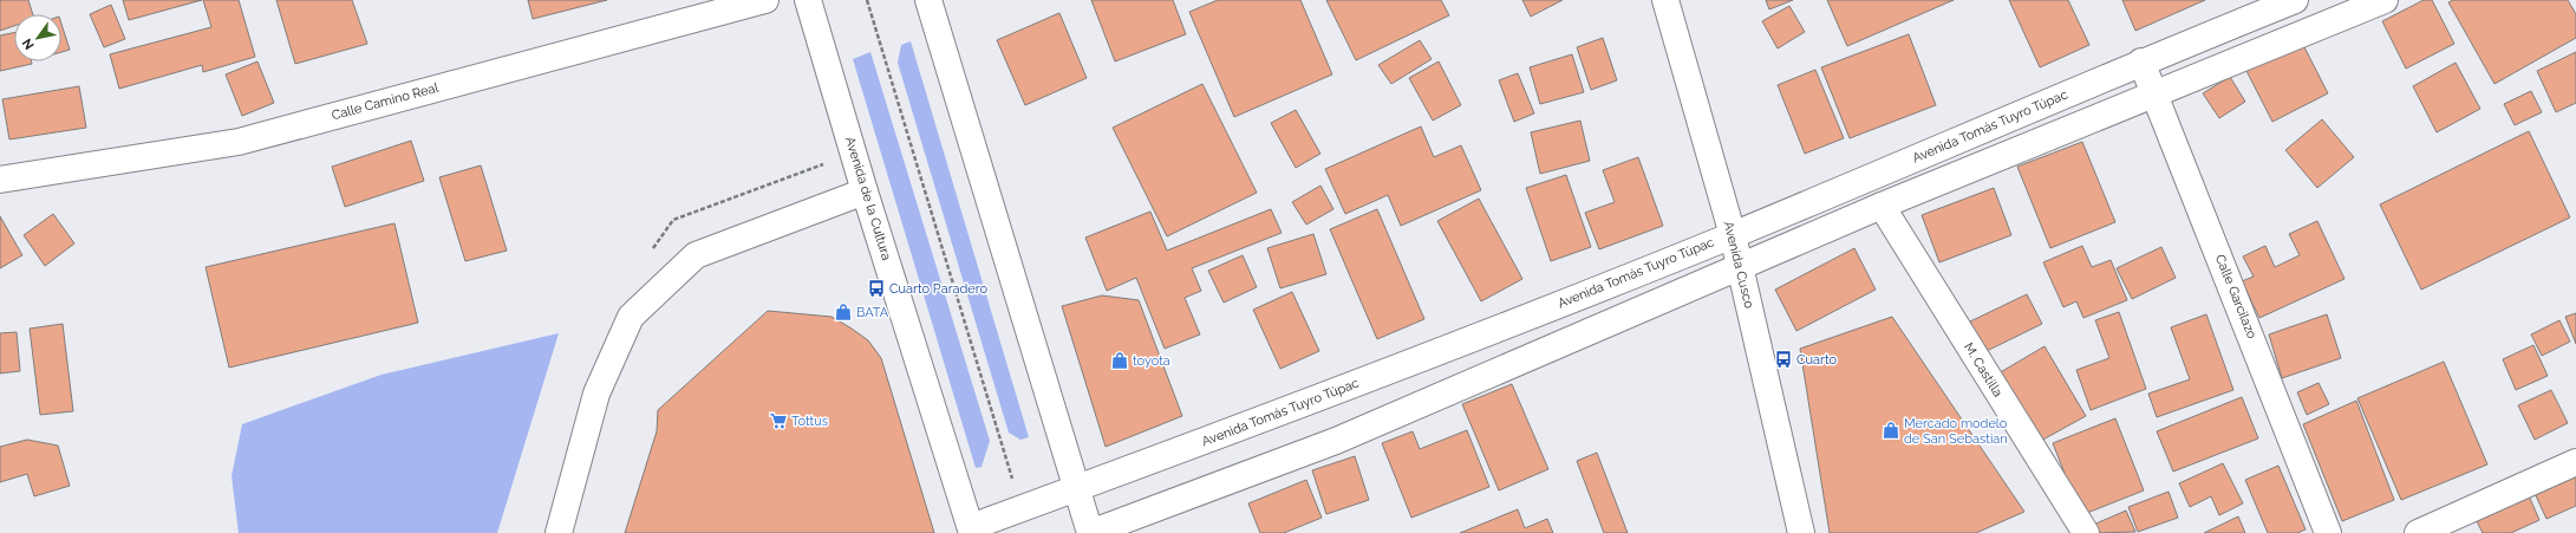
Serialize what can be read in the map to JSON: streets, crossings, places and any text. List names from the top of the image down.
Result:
{
  "streets": {
    "main road": [
      "Calle Camino Real",
      "Avenida Tomás Tuyro Túpac",
      "Avenida de la Cultura",
      "Avenida Cusco",
      "Calle Garcilazo",
      "M. Castilla"
    ]
  },
  "crossings": [
    ["Avenida Tomás Tuyro Túpac", "Avenida de la Cultura"],
    ["Avenida Tomás Tuyro Túpac", "Avenida Cusco"],
    ["Avenida Tomás Tuyro Túpac", "Calle Garcilazo"]
  ],
  "places": {
    "bus stop": ["Cuarto Paradero", "Cuarto"],
    "shop": ["BATA", "toyota", "Mercado modelo de San Sebastian"],
    "supermarket": ["Tottus"]
  },
  "north": "bottom left"
}
